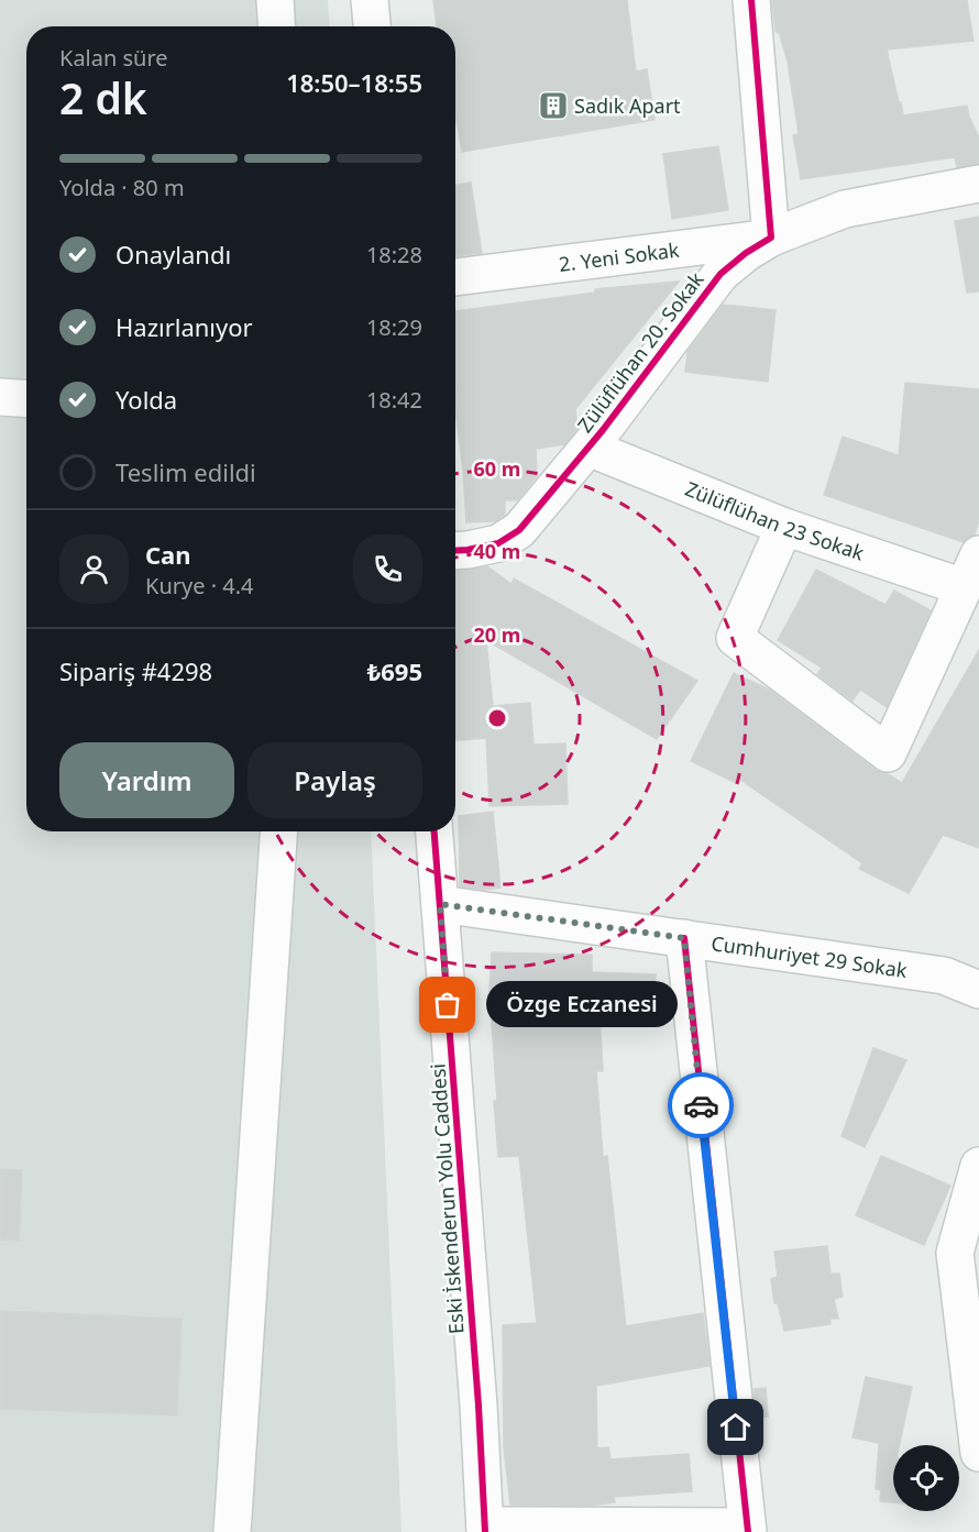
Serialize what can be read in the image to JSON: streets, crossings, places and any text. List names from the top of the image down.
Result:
{
  "streets": {
    "street": [
      "2. Yeni Sokak",
      "Zülüflühan 20. Sokak",
      "Zülüflühan 23 Sokak",
      "Cumhuriyet 29 Sokak",
      "Eski İskenderun Yolu Caddesi"
    ]
  },
  "crossings": [
    ["2. Yeni Sokak", "Zülüflühan 20. Sokak"],
    ["Zülüflühan 20. Sokak", "Zülüflühan 23 Sokak"],
    ["Cumhuriyet 29 Sokak", "Eski İskenderun Yolu Caddesi"]
  ],
  "places": {
    "building": ["Sadık Apart"],
    "other": ["Özge Eczanesi"]
  },
  "page": {
    "heading": ["2 dk", "Kalan süre", "18:50–18:55"],
    "panel": [
      "Can",
      "Kurye · 4.4",
      "Sipariş #4298",
      "₺695"
    ],
    "bar": "Yolda · 80 m",
    "list": [
      ["Onaylandı", "18:28"],
      ["Hazırlanıyor", "18:29"],
      ["Yolda", "18:42"],
      "Teslim edildi"
    ],
    "buttons": ["Yardım", "Paylaş"],
    "bubble": "Özge Eczanesi"
  },
  "rings": ["60 m", "40 m", "20 m"]
}
